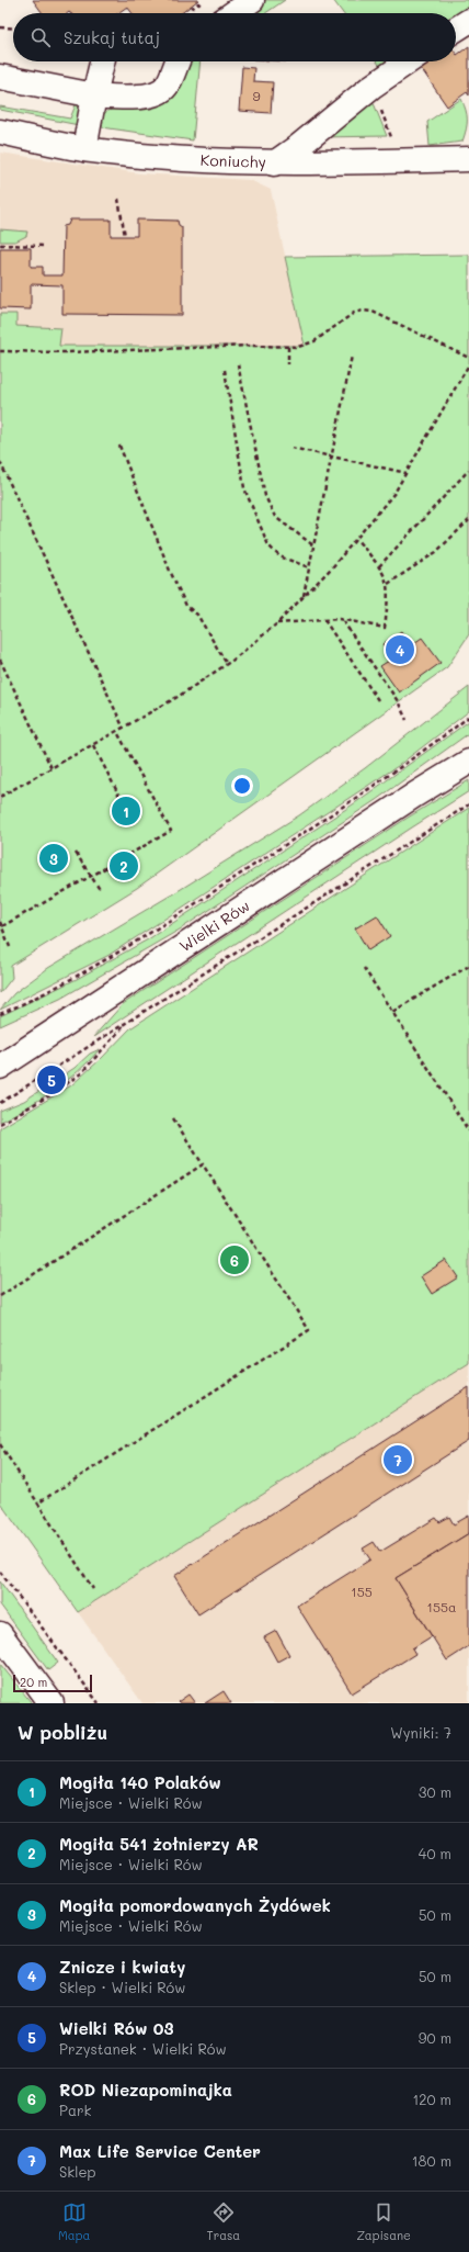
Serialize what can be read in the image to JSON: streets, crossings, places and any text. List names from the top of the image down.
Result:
{
  "streets": {
    "street": ["Koniuchy", "Wielki Rów"]
  },
  "house_numbers": ["9", "155", "155a"],
  "scale_bar": "20 m",
  "page": {
    "search": "Szukaj tutaj",
    "pins": [
      "4",
      "1",
      "3",
      "2",
      "5",
      "6",
      "7"
    ],
    "scale": "20 m",
    "heading": ["W pobliżu", "Wyniki: 7"],
    "list": [
      {
        "mark": "1",
        "name": "Mogiła 140 Polaków",
        "note": "Miejsce · Wielki Rów",
        "value": "30 m"
      },
      {
        "mark": "2",
        "name": "Mogiła 541 żołnierzy AR",
        "note": "Miejsce · Wielki Rów",
        "value": "40 m"
      },
      {
        "mark": "3",
        "name": "Mogiła pomordowanych Żydówek",
        "note": "Miejsce · Wielki Rów",
        "value": "50 m"
      },
      {
        "mark": "4",
        "name": "Znicze i kwiaty",
        "note": "Sklep · Wielki Rów",
        "value": "50 m"
      },
      {
        "mark": "5",
        "name": "Wielki Rów 03",
        "note": "Przystanek · Wielki Rów",
        "value": "90 m"
      },
      {
        "mark": "6",
        "name": "ROD Niezapominajka",
        "note": "Park",
        "value": "120 m"
      },
      {
        "mark": "7",
        "name": "Max Life Service Center",
        "note": "Sklep",
        "value": "180 m"
      }
    ],
    "nav": ["Mapa", "Trasa", "Zapisane"]
  }
}
